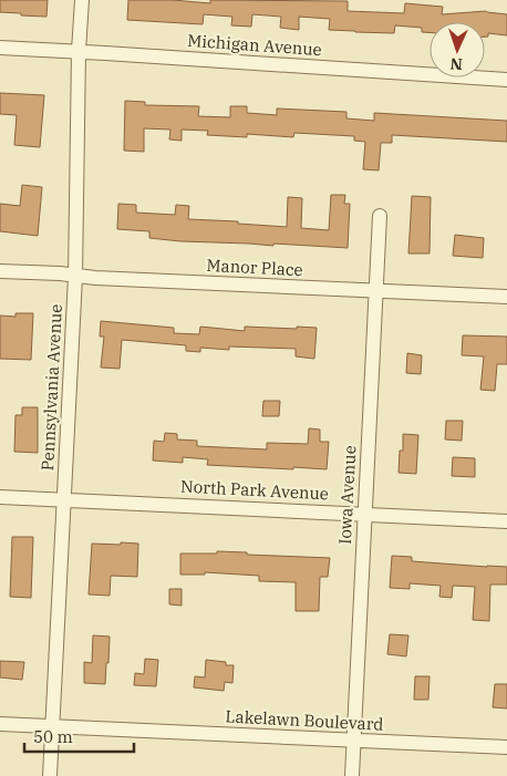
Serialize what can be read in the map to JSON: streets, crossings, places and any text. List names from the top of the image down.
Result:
{
  "streets": {
    "street": [
      "Michigan Avenue",
      "Manor Place",
      "Pennsylvania Avenue",
      "North Park Avenue",
      "Iowa Avenue",
      "Lakelawn Boulevard"
    ]
  },
  "crossings": [
    ["Michigan Avenue", "Pennsylvania Avenue"],
    ["Manor Place", "Pennsylvania Avenue"],
    ["Manor Place", "Iowa Avenue"],
    ["Pennsylvania Avenue", "North Park Avenue"],
    ["Pennsylvania Avenue", "Lakelawn Boulevard"],
    ["North Park Avenue", "Iowa Avenue"],
    ["Iowa Avenue", "Lakelawn Boulevard"]
  ],
  "scale_bar": "50 m",
  "north": "bottom"
}
